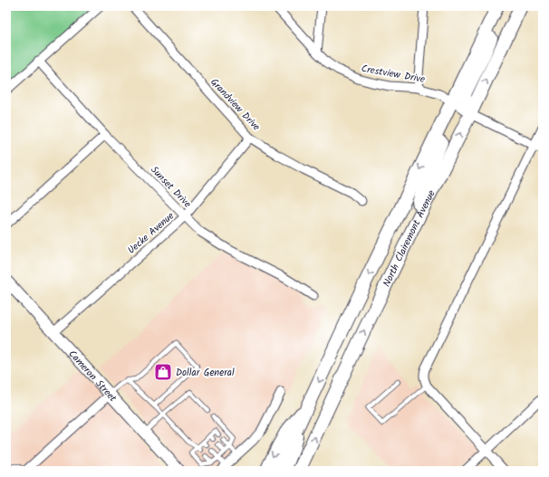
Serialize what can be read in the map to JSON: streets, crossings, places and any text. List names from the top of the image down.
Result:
{
  "streets": {
    "main road": ["North Clairemont Avenue", "Cameron Street"],
    "street": [
      "Crestview Drive",
      "Grandview Drive",
      "Sunset Drive",
      "Uecke Avenue"
    ]
  },
  "crossings": [
    ["Crestview Drive", "North Clairemont Avenue"],
    ["Grandview Drive", "Uecke Avenue"],
    ["Sunset Drive", "Uecke Avenue"],
    ["Uecke Avenue", "Cameron Street"]
  ],
  "places": {
    "shop": ["Dollar General"]
  }
}
